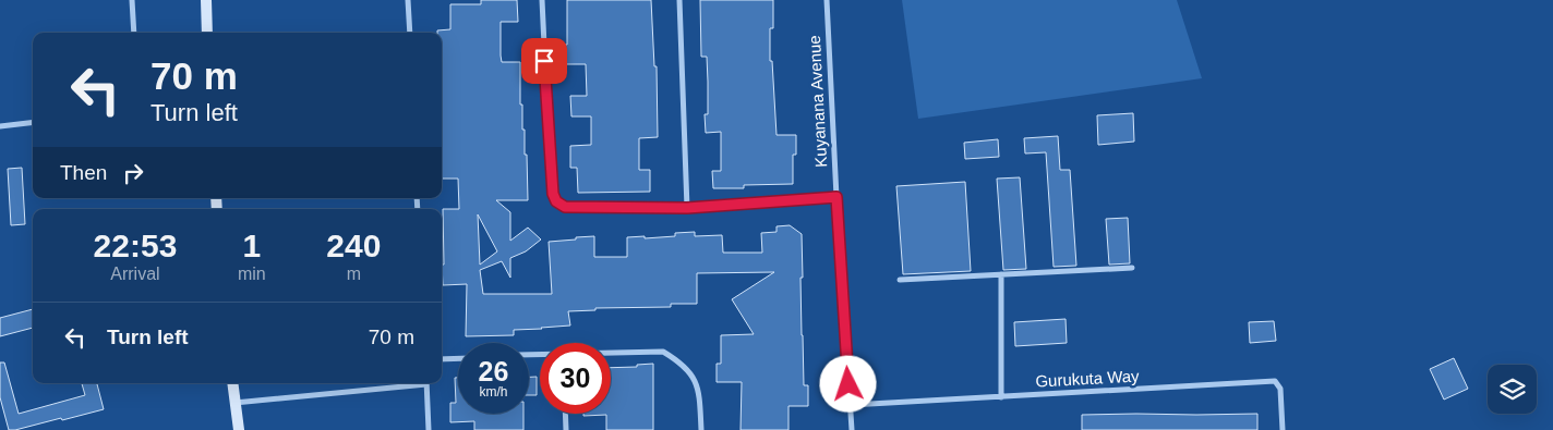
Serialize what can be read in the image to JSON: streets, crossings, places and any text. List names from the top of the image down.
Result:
{
  "streets": {
    "street": ["Kuyanana Avenue", "Gurukuta Way"]
  },
  "crossings": [
    ["Kuyanana Avenue", "Gurukuta Way"]
  ],
  "page": {
    "turn": ["70 m", "Turn left"],
    "then": "Then",
    "eta": [
      "22:53",
      "Arrival",
      "1",
      "min",
      "240",
      "m"
    ],
    "list": [
      {
        "name": "Turn left",
        "value": "70 m"
      }
    ],
    "speed": "26 km/h",
    "limit": "30"
  }
}
